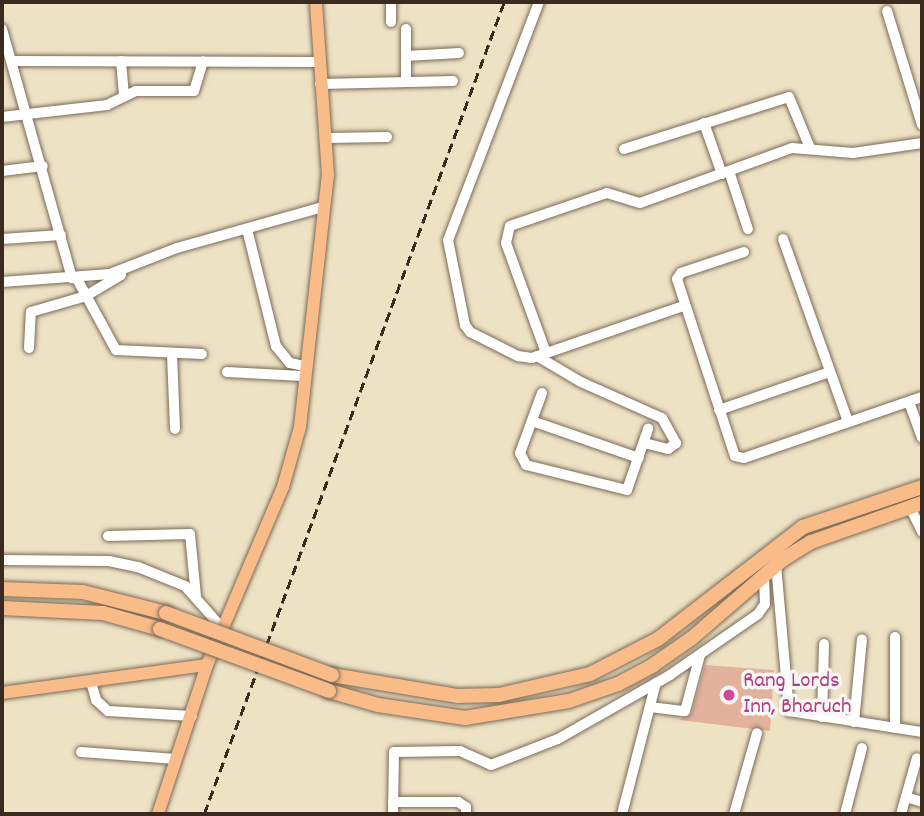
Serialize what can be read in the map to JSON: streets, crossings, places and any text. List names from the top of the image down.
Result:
{
  "places": ["Rang Lords Inn, Bharuch"]
}
